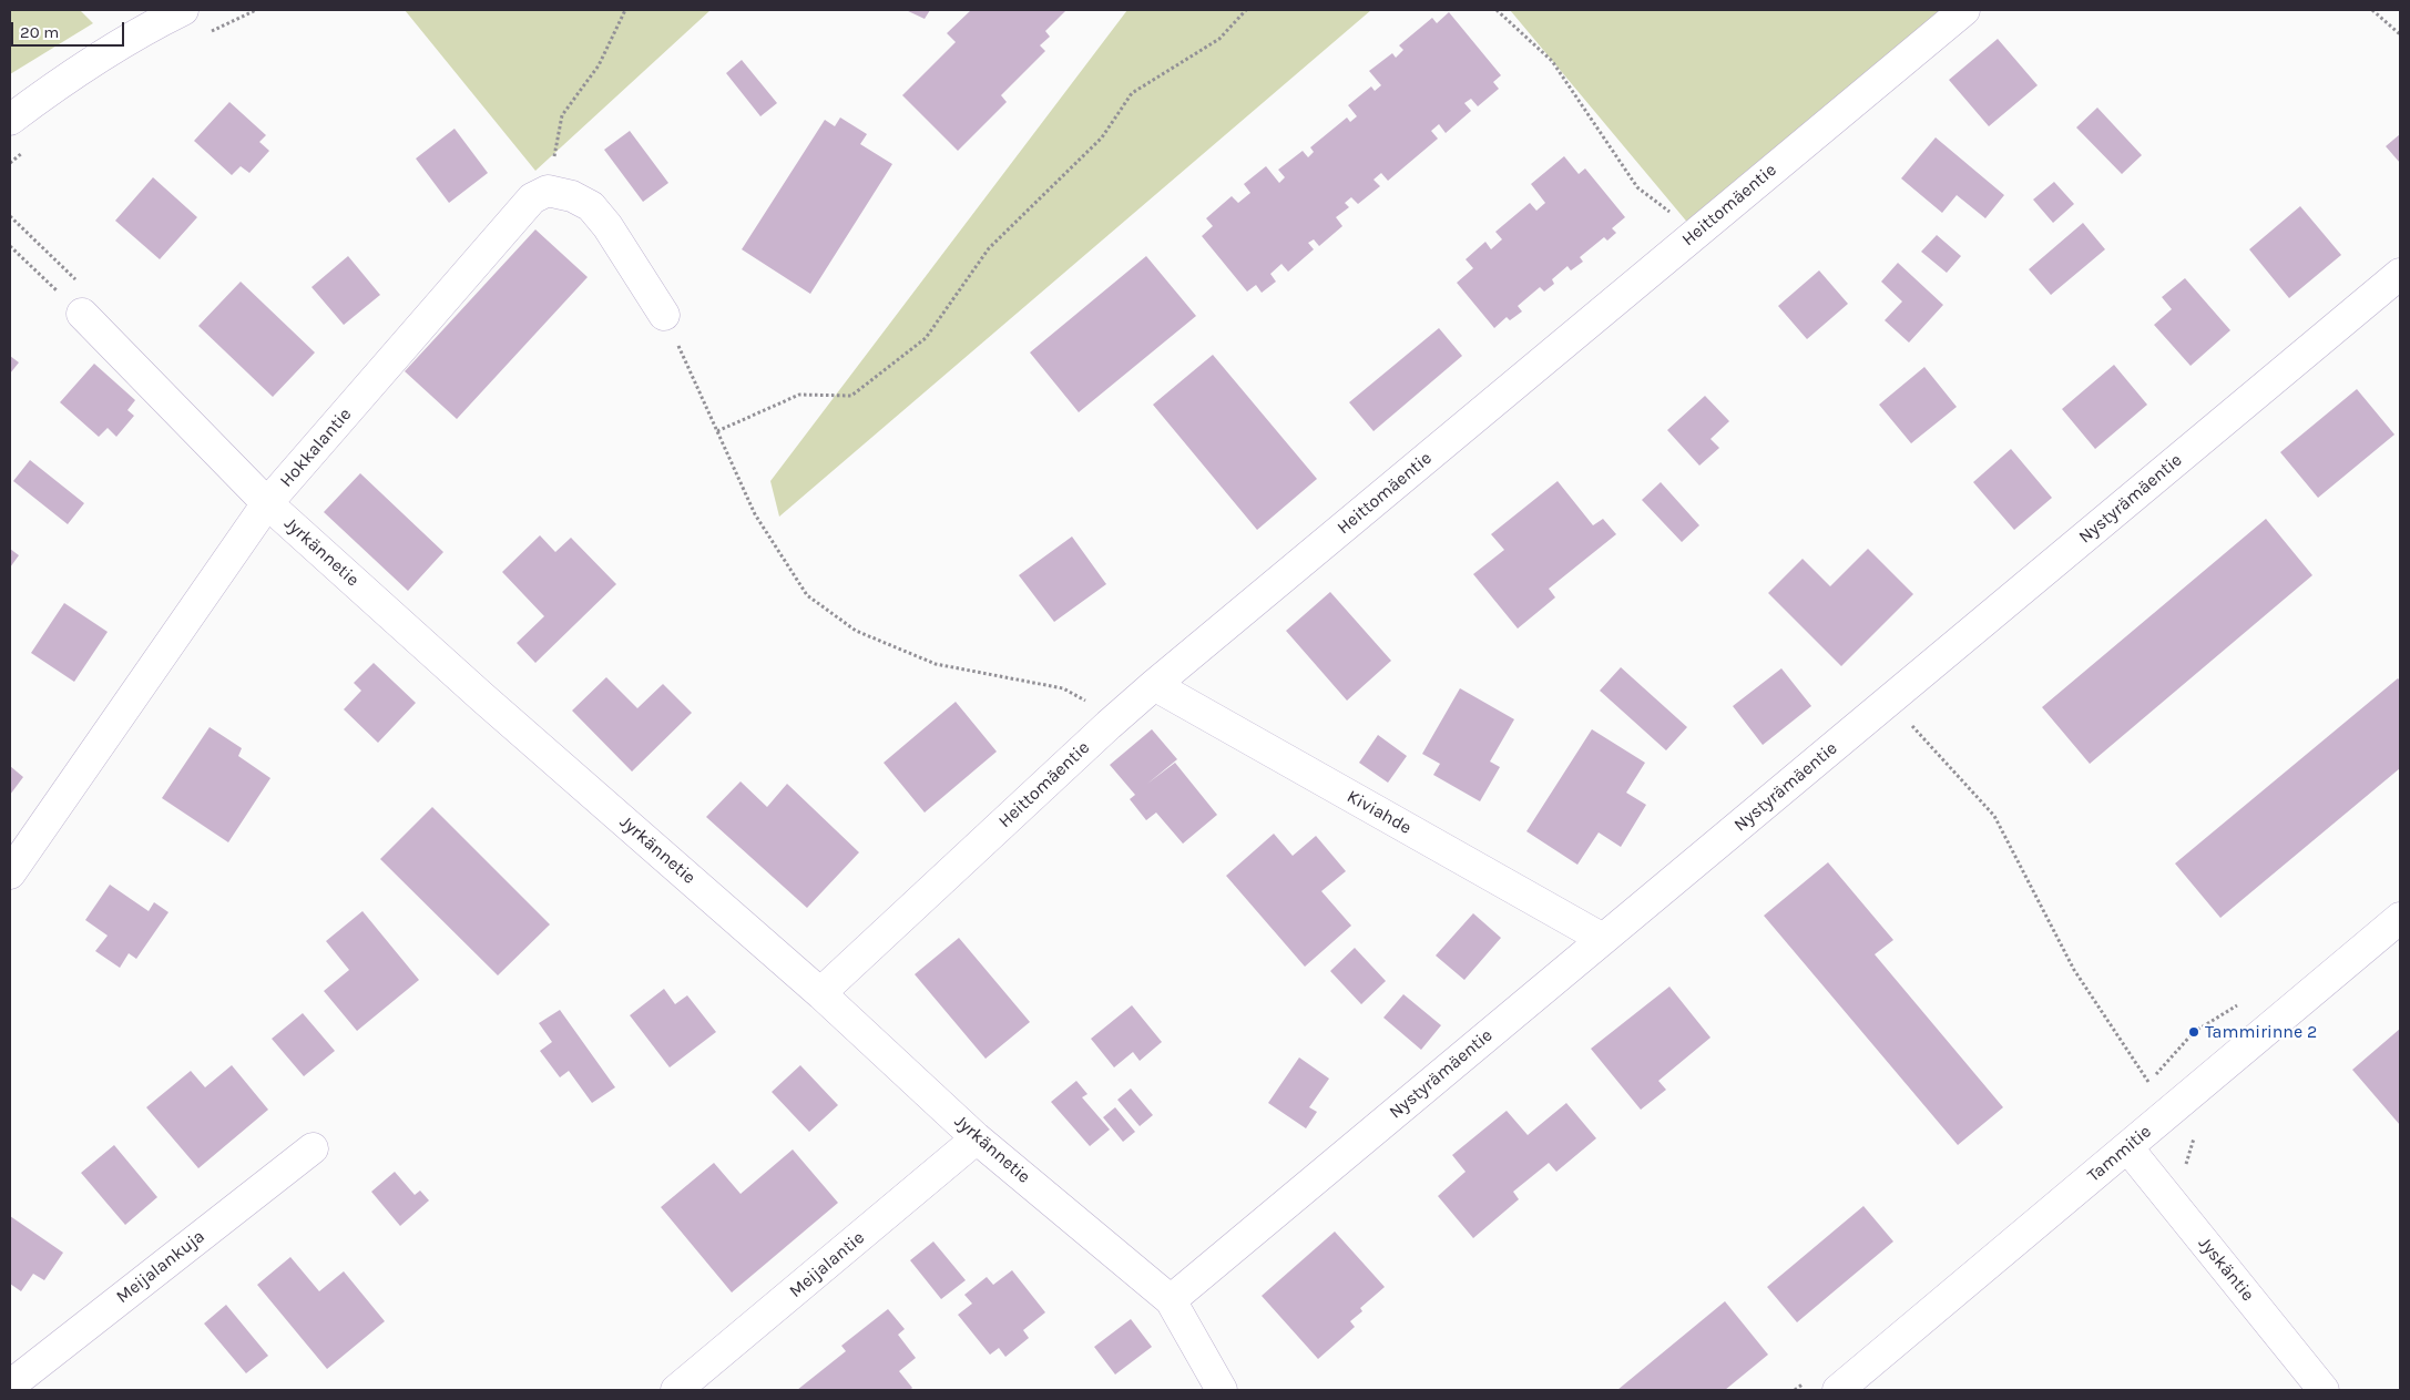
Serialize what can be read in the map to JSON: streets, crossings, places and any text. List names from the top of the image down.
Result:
{
  "streets": {
    "street": [
      "Heittomäentie",
      "Hokkalantie",
      "Nystyrämäentie",
      "Jyrkännetie",
      "Kiviahde",
      "Tammitie",
      "Meijalantie",
      "Meijalankuja",
      "Jyskäntie"
    ]
  },
  "crossings": [
    ["Heittomäentie", "Jyrkännetie"],
    ["Heittomäentie", "Kiviahde"],
    ["Hokkalantie", "Jyrkännetie"],
    ["Nystyrämäentie", "Jyrkännetie"],
    ["Nystyrämäentie", "Kiviahde"],
    ["Jyrkännetie", "Meijalantie"],
    ["Tammitie", "Jyskäntie"]
  ],
  "places": ["Tammirinne 2"],
  "scale_bar": "20 m"
}
